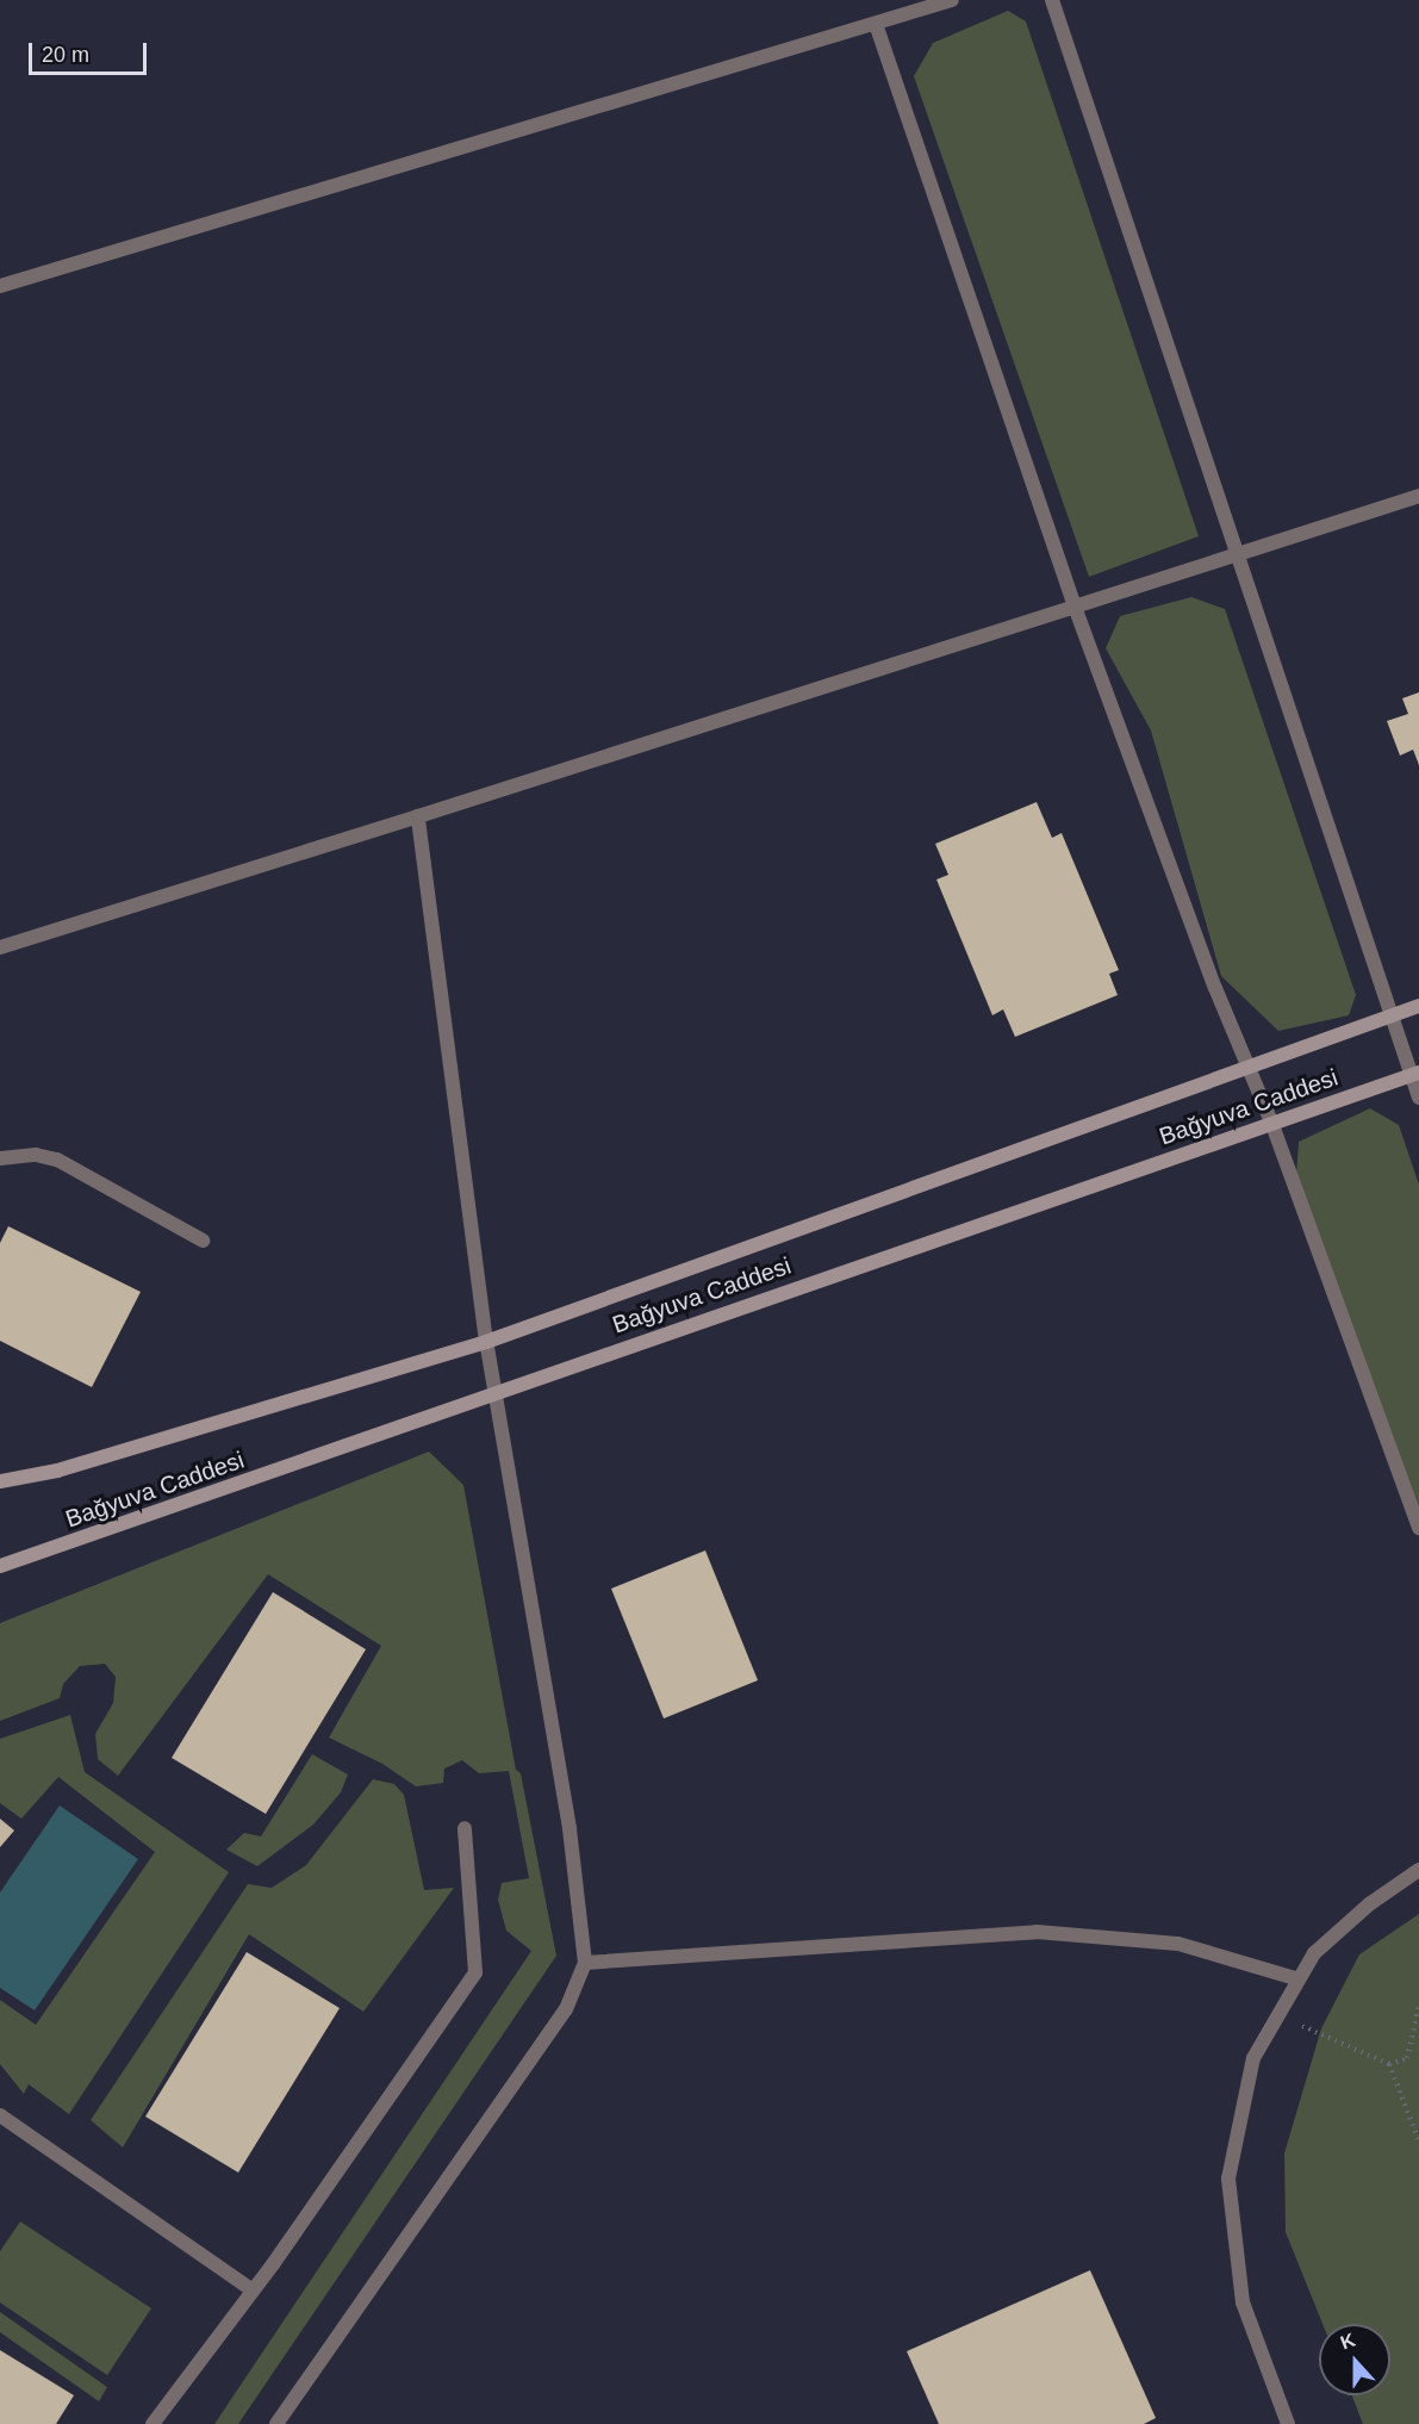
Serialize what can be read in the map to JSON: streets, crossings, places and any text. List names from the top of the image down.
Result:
{
  "streets": {
    "street": ["Bağyuva Caddesi"]
  },
  "scale_bar": "20 m",
  "north": "top"
}
